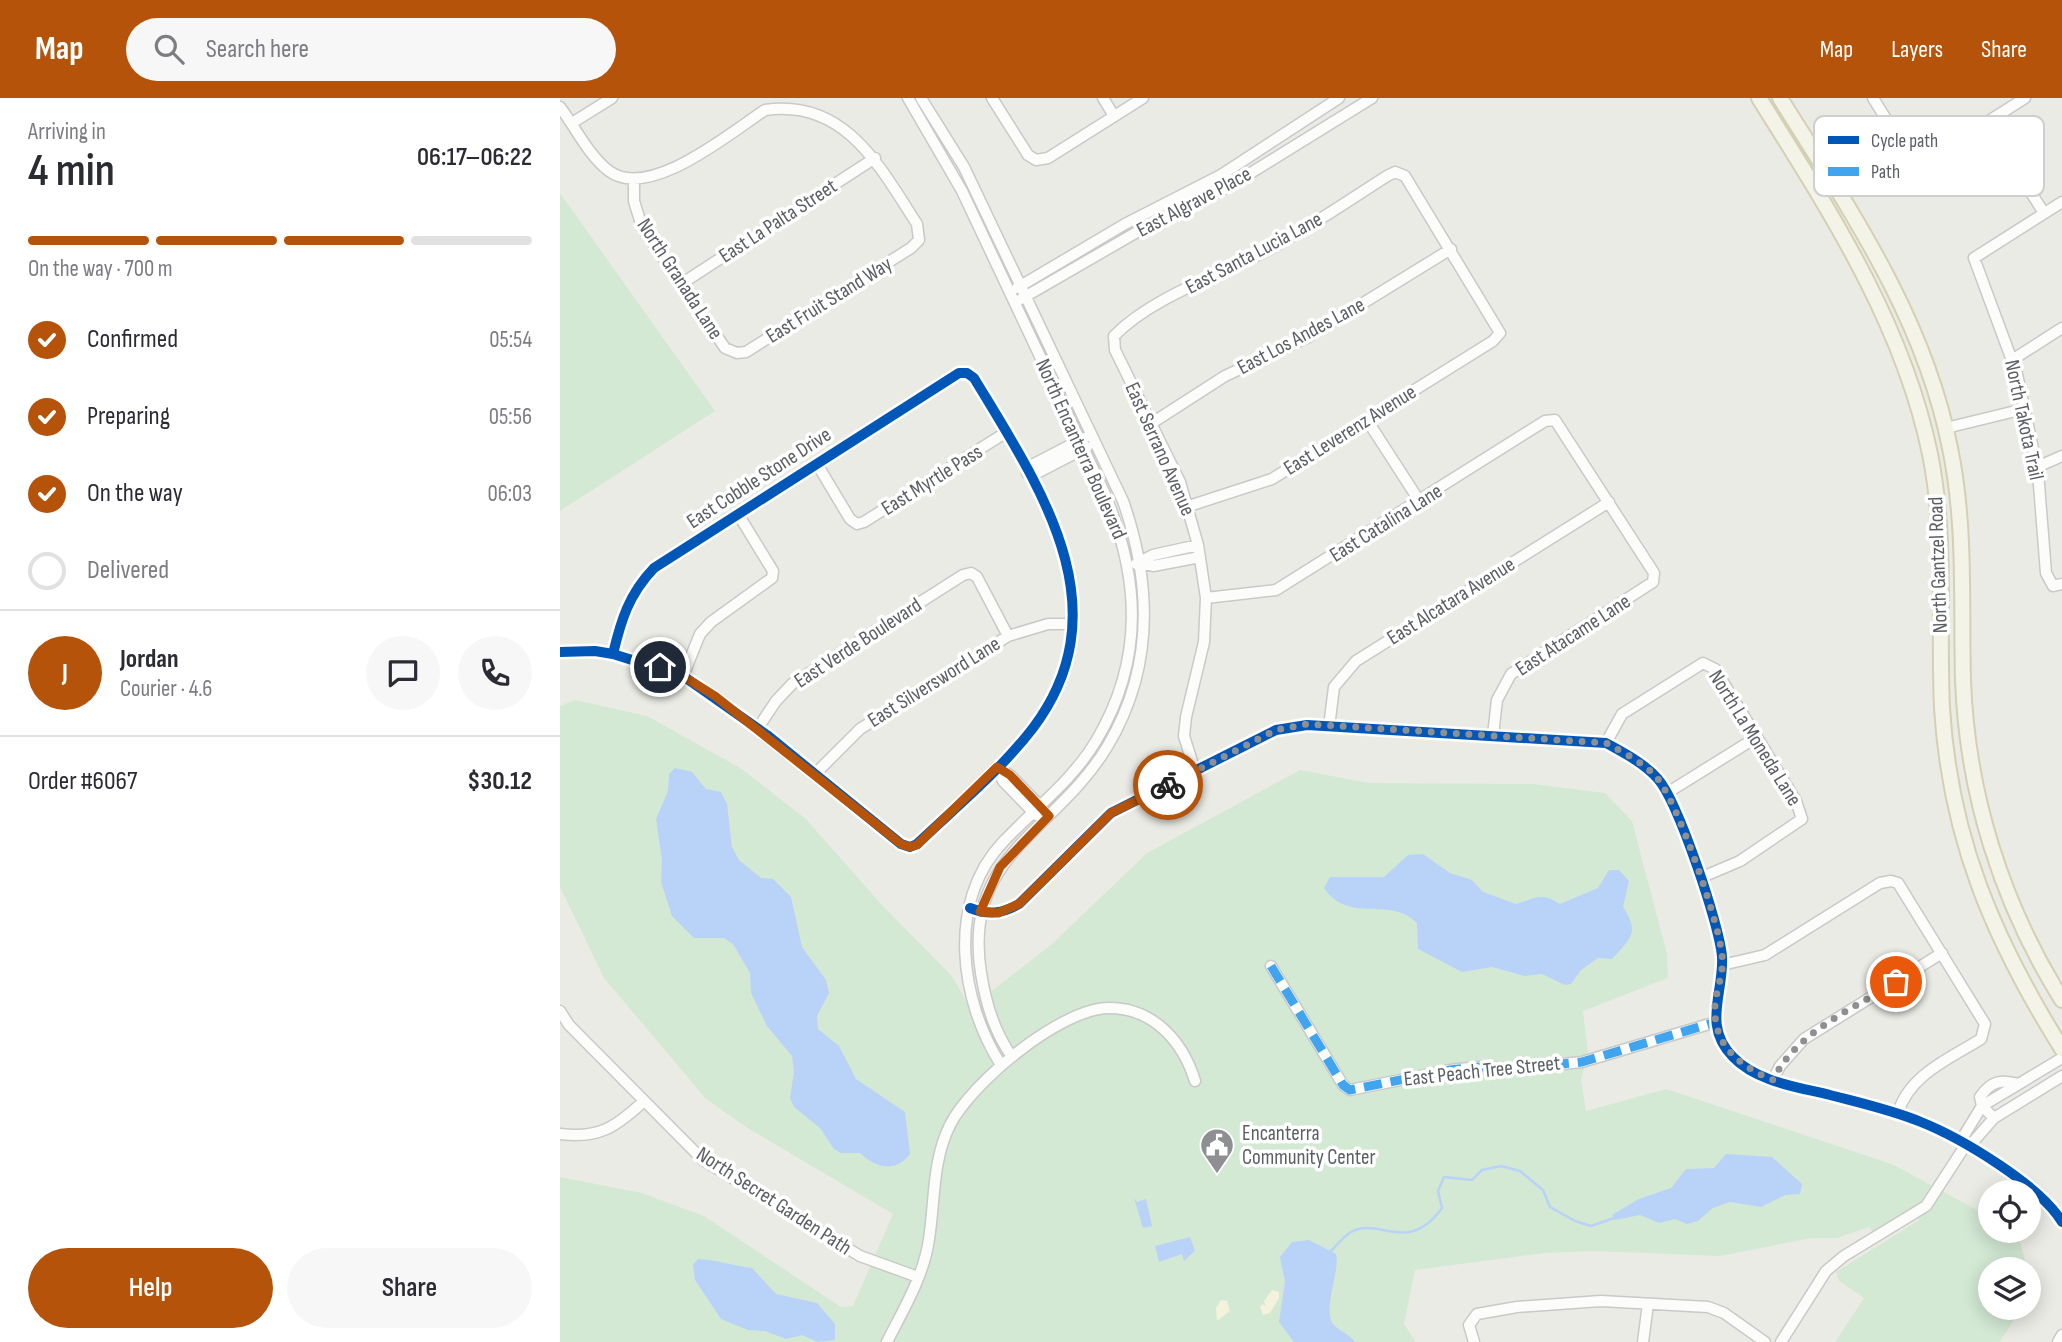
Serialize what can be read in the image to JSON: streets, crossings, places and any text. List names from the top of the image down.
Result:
{
  "streets": {
    "main road": ["North Gantzel Road"],
    "street": [
      "East Algrave Place",
      "East La Palta Street",
      "East Santa Lucia Lane",
      "North Granada Lane",
      "East Fruit Stand Way",
      "East Los Andes Lane",
      "North Takota Trail",
      "East Leverenz Avenue",
      "North Encanterra Boulevard",
      "East Serrano Avenue",
      "East Cobble Stone Drive",
      "East Myrtle Pass",
      "East Catalina Lane",
      "East Alcatara Avenue",
      "East Atacame Lane",
      "East Verde Boulevard",
      "East Silversword Lane",
      "North La Moneda Lane",
      "East Peach Tree Street",
      "North Secret Garden Path"
    ]
  },
  "crossings": [
    ["East Algrave Place", "North Encanterra Boulevard"],
    ["East La Palta Street", "North Granada Lane"],
    ["East La Palta Street", "East Fruit Stand Way"],
    ["East Santa Lucia Lane", "East Los Andes Lane"],
    ["East Santa Lucia Lane", "East Leverenz Avenue"],
    ["East Santa Lucia Lane", "East Serrano Avenue"],
    ["North Granada Lane", "East Fruit Stand Way"],
    ["East Los Andes Lane", "East Leverenz Avenue"],
    ["East Los Andes Lane", "East Serrano Avenue"],
    ["East Leverenz Avenue", "East Serrano Avenue"],
    ["East Serrano Avenue", "East Catalina Lane"],
    ["East Cobble Stone Drive", "East Myrtle Pass"],
    ["East Catalina Lane", "East Alcatara Avenue"],
    ["East Catalina Lane", "East Atacame Lane"],
    ["East Alcatara Avenue", "East Atacame Lane"],
    ["East Verde Boulevard", "East Silversword Lane"]
  ],
  "places": {
    "public building": ["Encanterra Community Center"]
  },
  "legend": ["Cycle path", "Path"],
  "page": {
    "header": "Map",
    "search": "Search here",
    "nav": ["Map", "Layers", "Share"],
    "heading": ["4 min", "Arriving in", "06:17–06:22"],
    "panel": [
      "Jordan",
      "Courier · 4.6",
      "Order #6067",
      "$30.12"
    ],
    "bar": "On the way · 700 m",
    "list": [
      ["Confirmed", "05:54"],
      ["Preparing", "05:56"],
      ["On the way", "06:03"],
      "Delivered"
    ],
    "round": "J",
    "buttons": ["Help", "Share"]
  }
}
